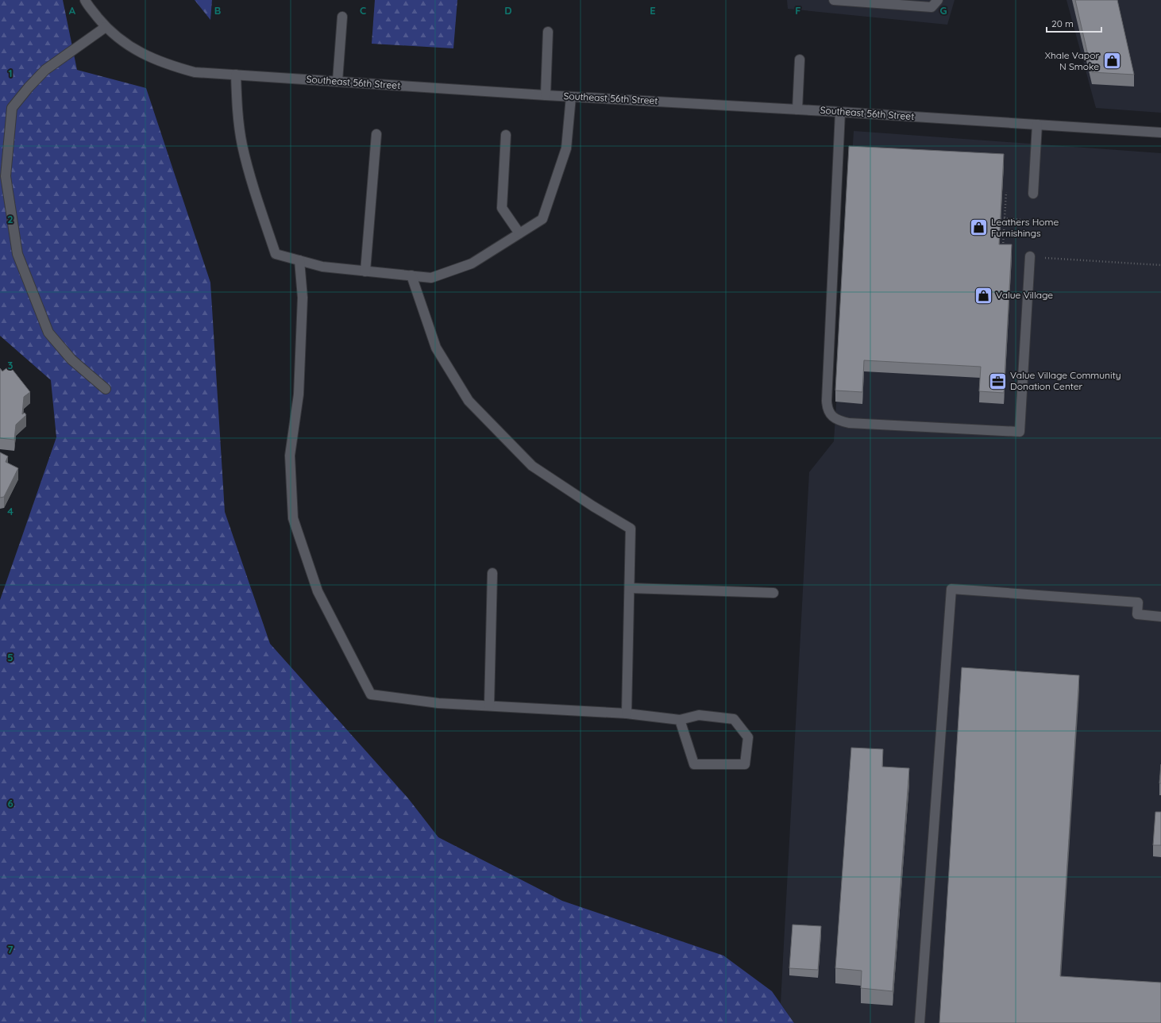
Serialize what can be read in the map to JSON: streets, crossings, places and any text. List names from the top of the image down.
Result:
{
  "streets": {
    "street": ["Southeast 56th Street"]
  },
  "places": {
    "shop": ["Xhale Vapor N Smoke", "Leathers Home Furnishings", "Value Village"],
    "office": ["Value Village Community Donation Center"]
  },
  "scale_bar": "20 m",
  "grid": {
    "columns": [
      "A",
      "B",
      "C",
      "D",
      "E",
      "F",
      "G"
    ],
    "rows": [
      "1",
      "2",
      "3",
      "4",
      "5",
      "6",
      "7"
    ]
  }
}
